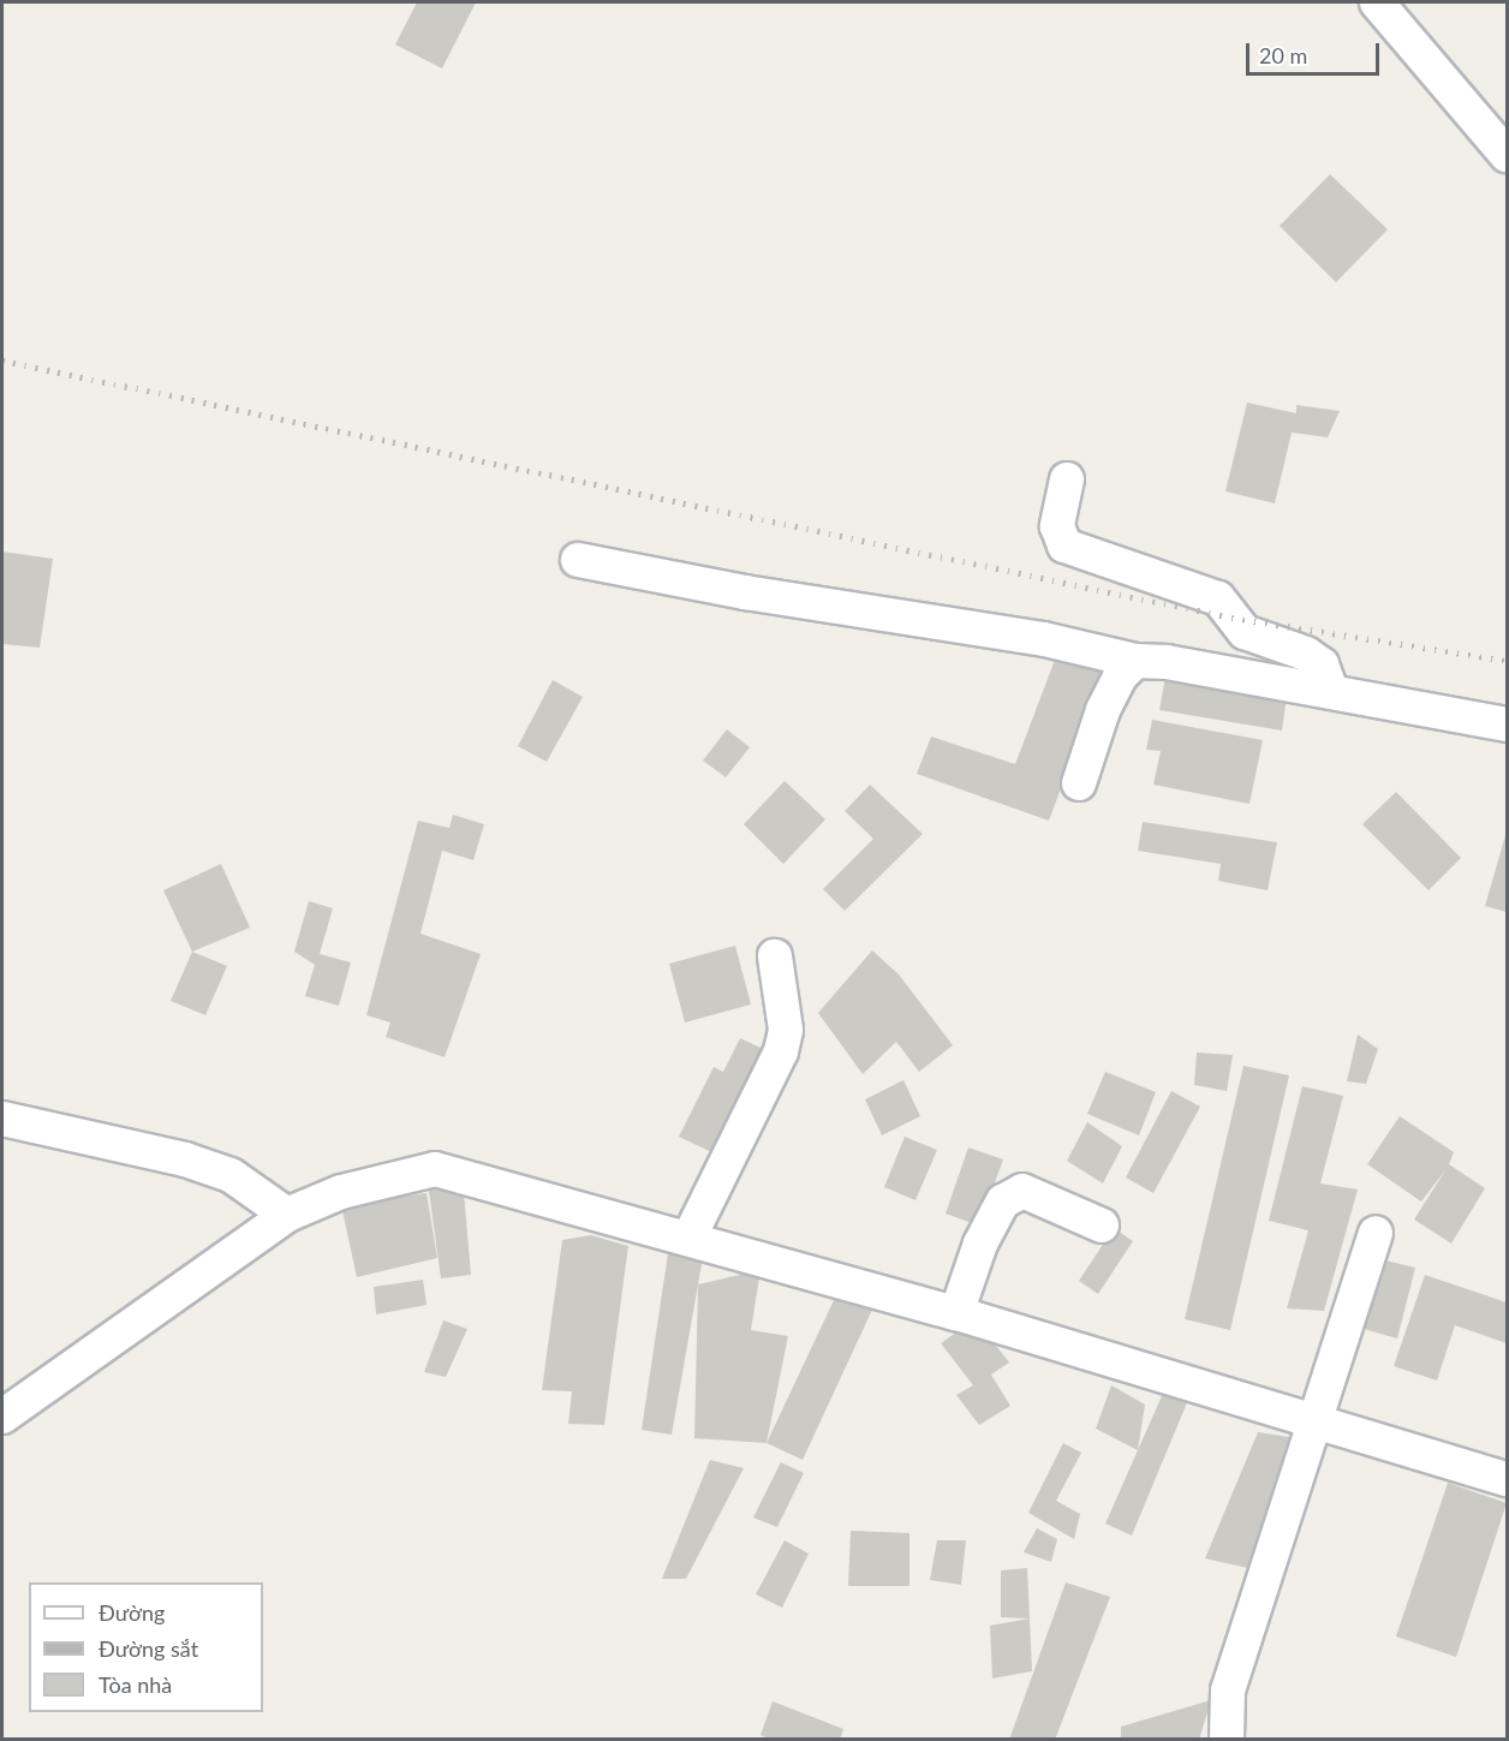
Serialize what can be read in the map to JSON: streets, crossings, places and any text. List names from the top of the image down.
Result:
{
  "legend": ["Đường", "Đường sắt", "Tòa nhà"],
  "scale_bar": "20 m"
}
